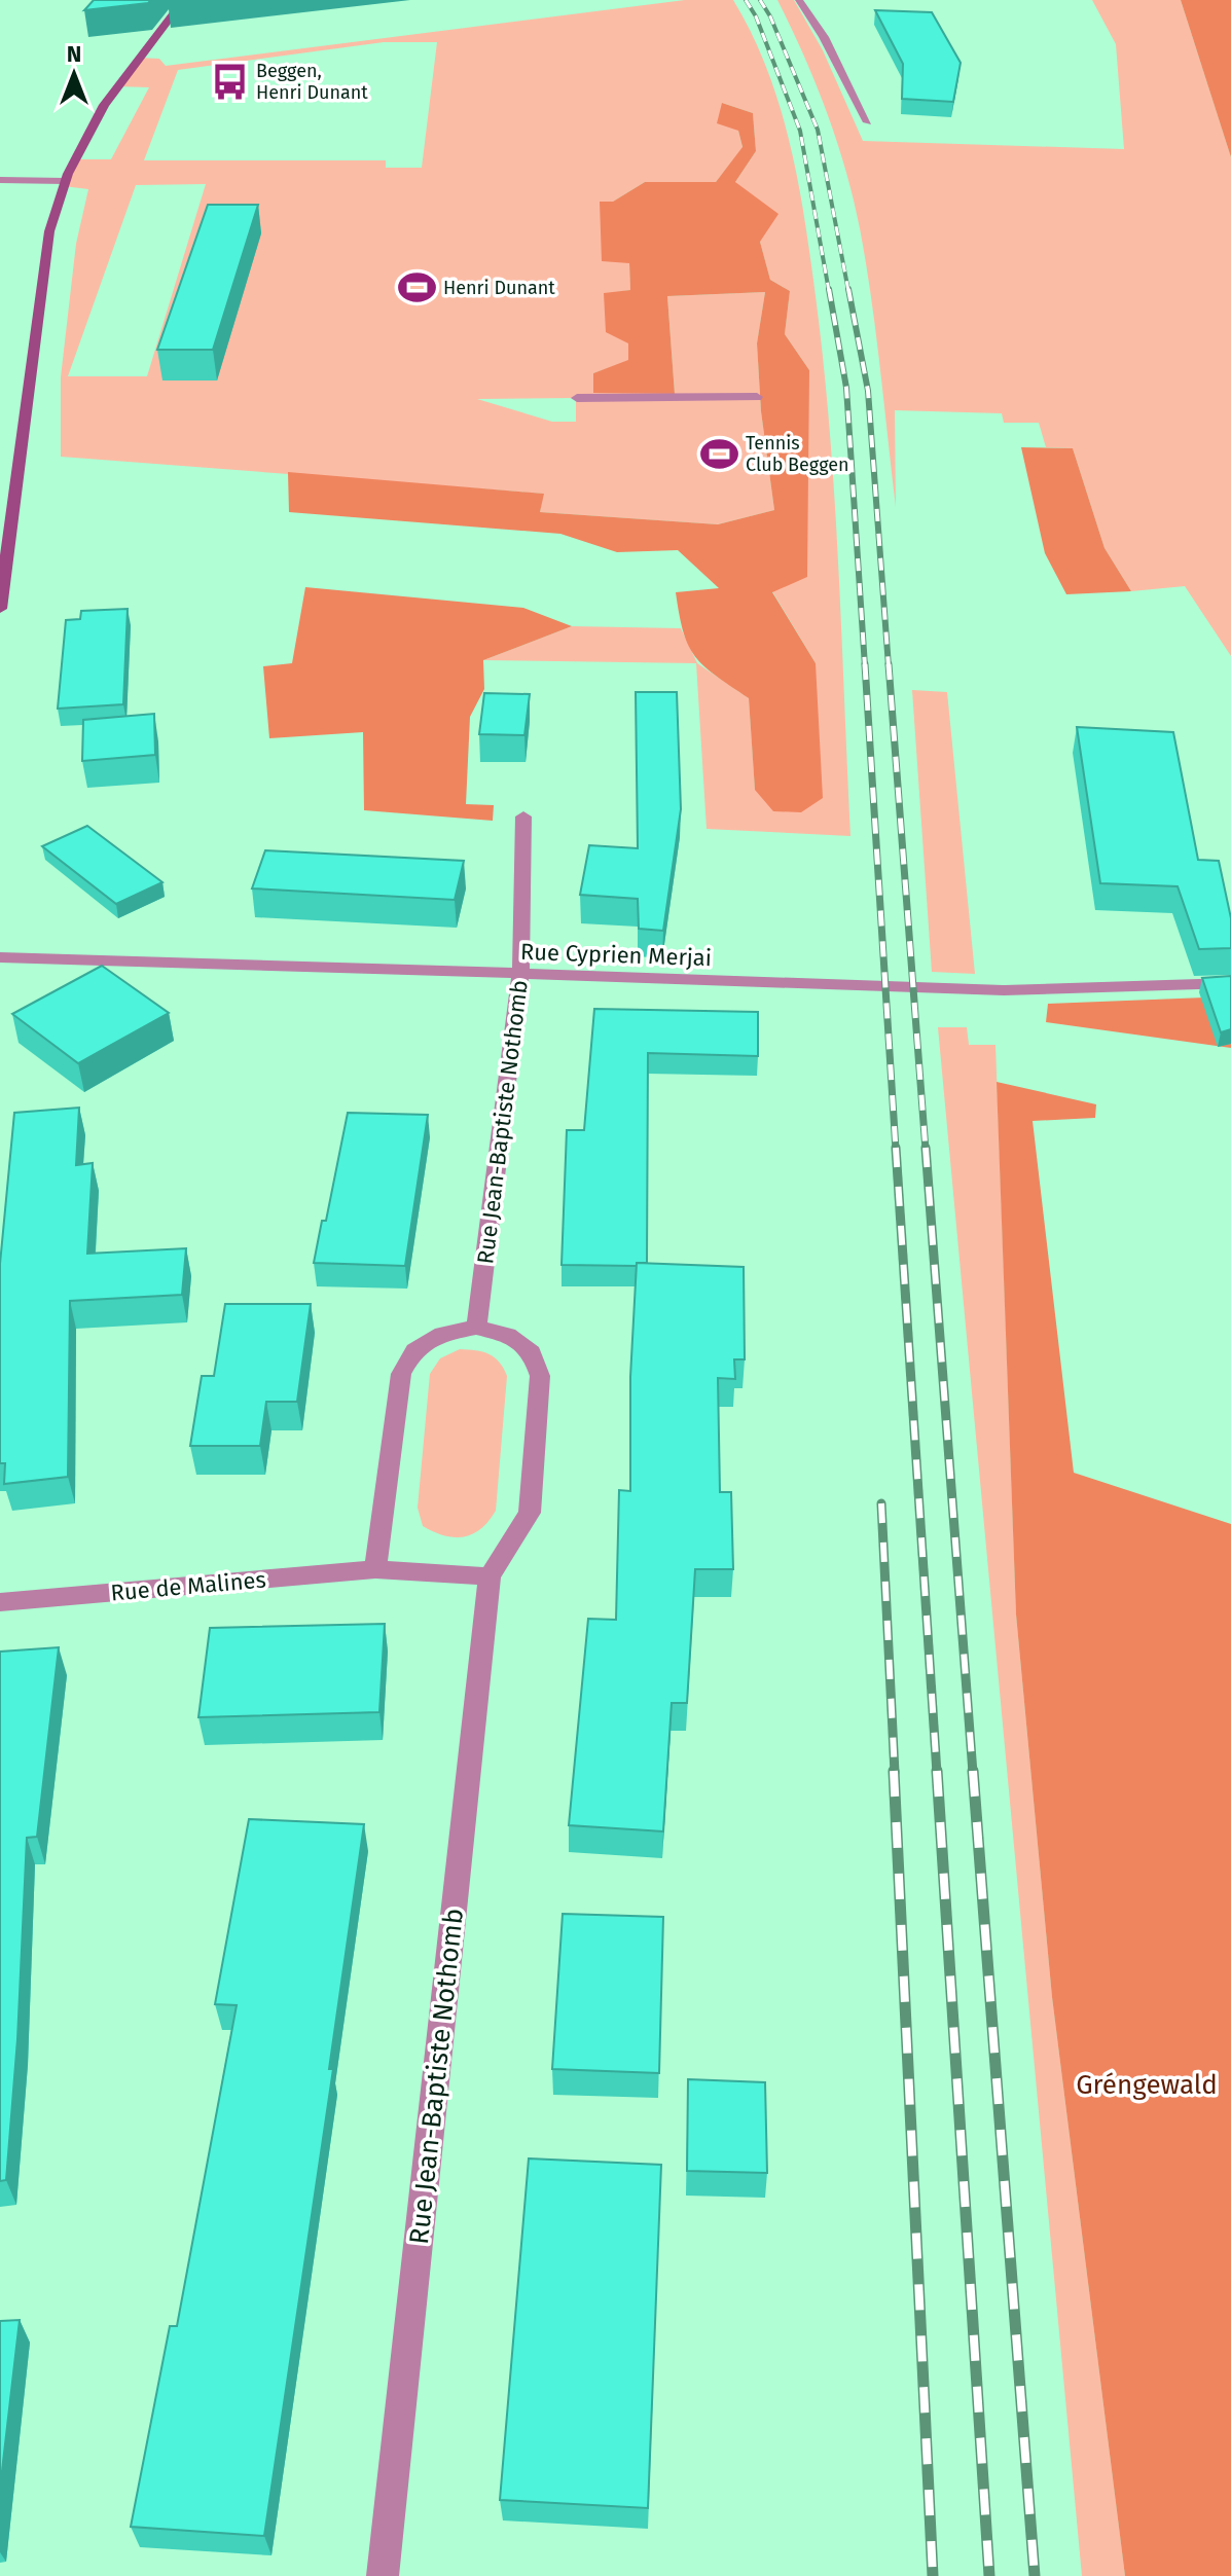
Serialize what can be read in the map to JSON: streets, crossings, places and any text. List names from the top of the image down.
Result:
{
  "streets": {
    "street": ["Rue Cyprien Merjai", "Rue Jean-Baptiste Nothomb", "Rue de Malines"]
  },
  "crossings": [
    ["Rue Cyprien Merjai", "Rue Jean-Baptiste Nothomb"]
  ],
  "parks": ["Gréngewald"],
  "places": {
    "bus stop": ["Beggen, Henri Dunant"],
    "sports": ["Henri Dunant", "Tennis Club Beggen"]
  },
  "north": "top"
}
